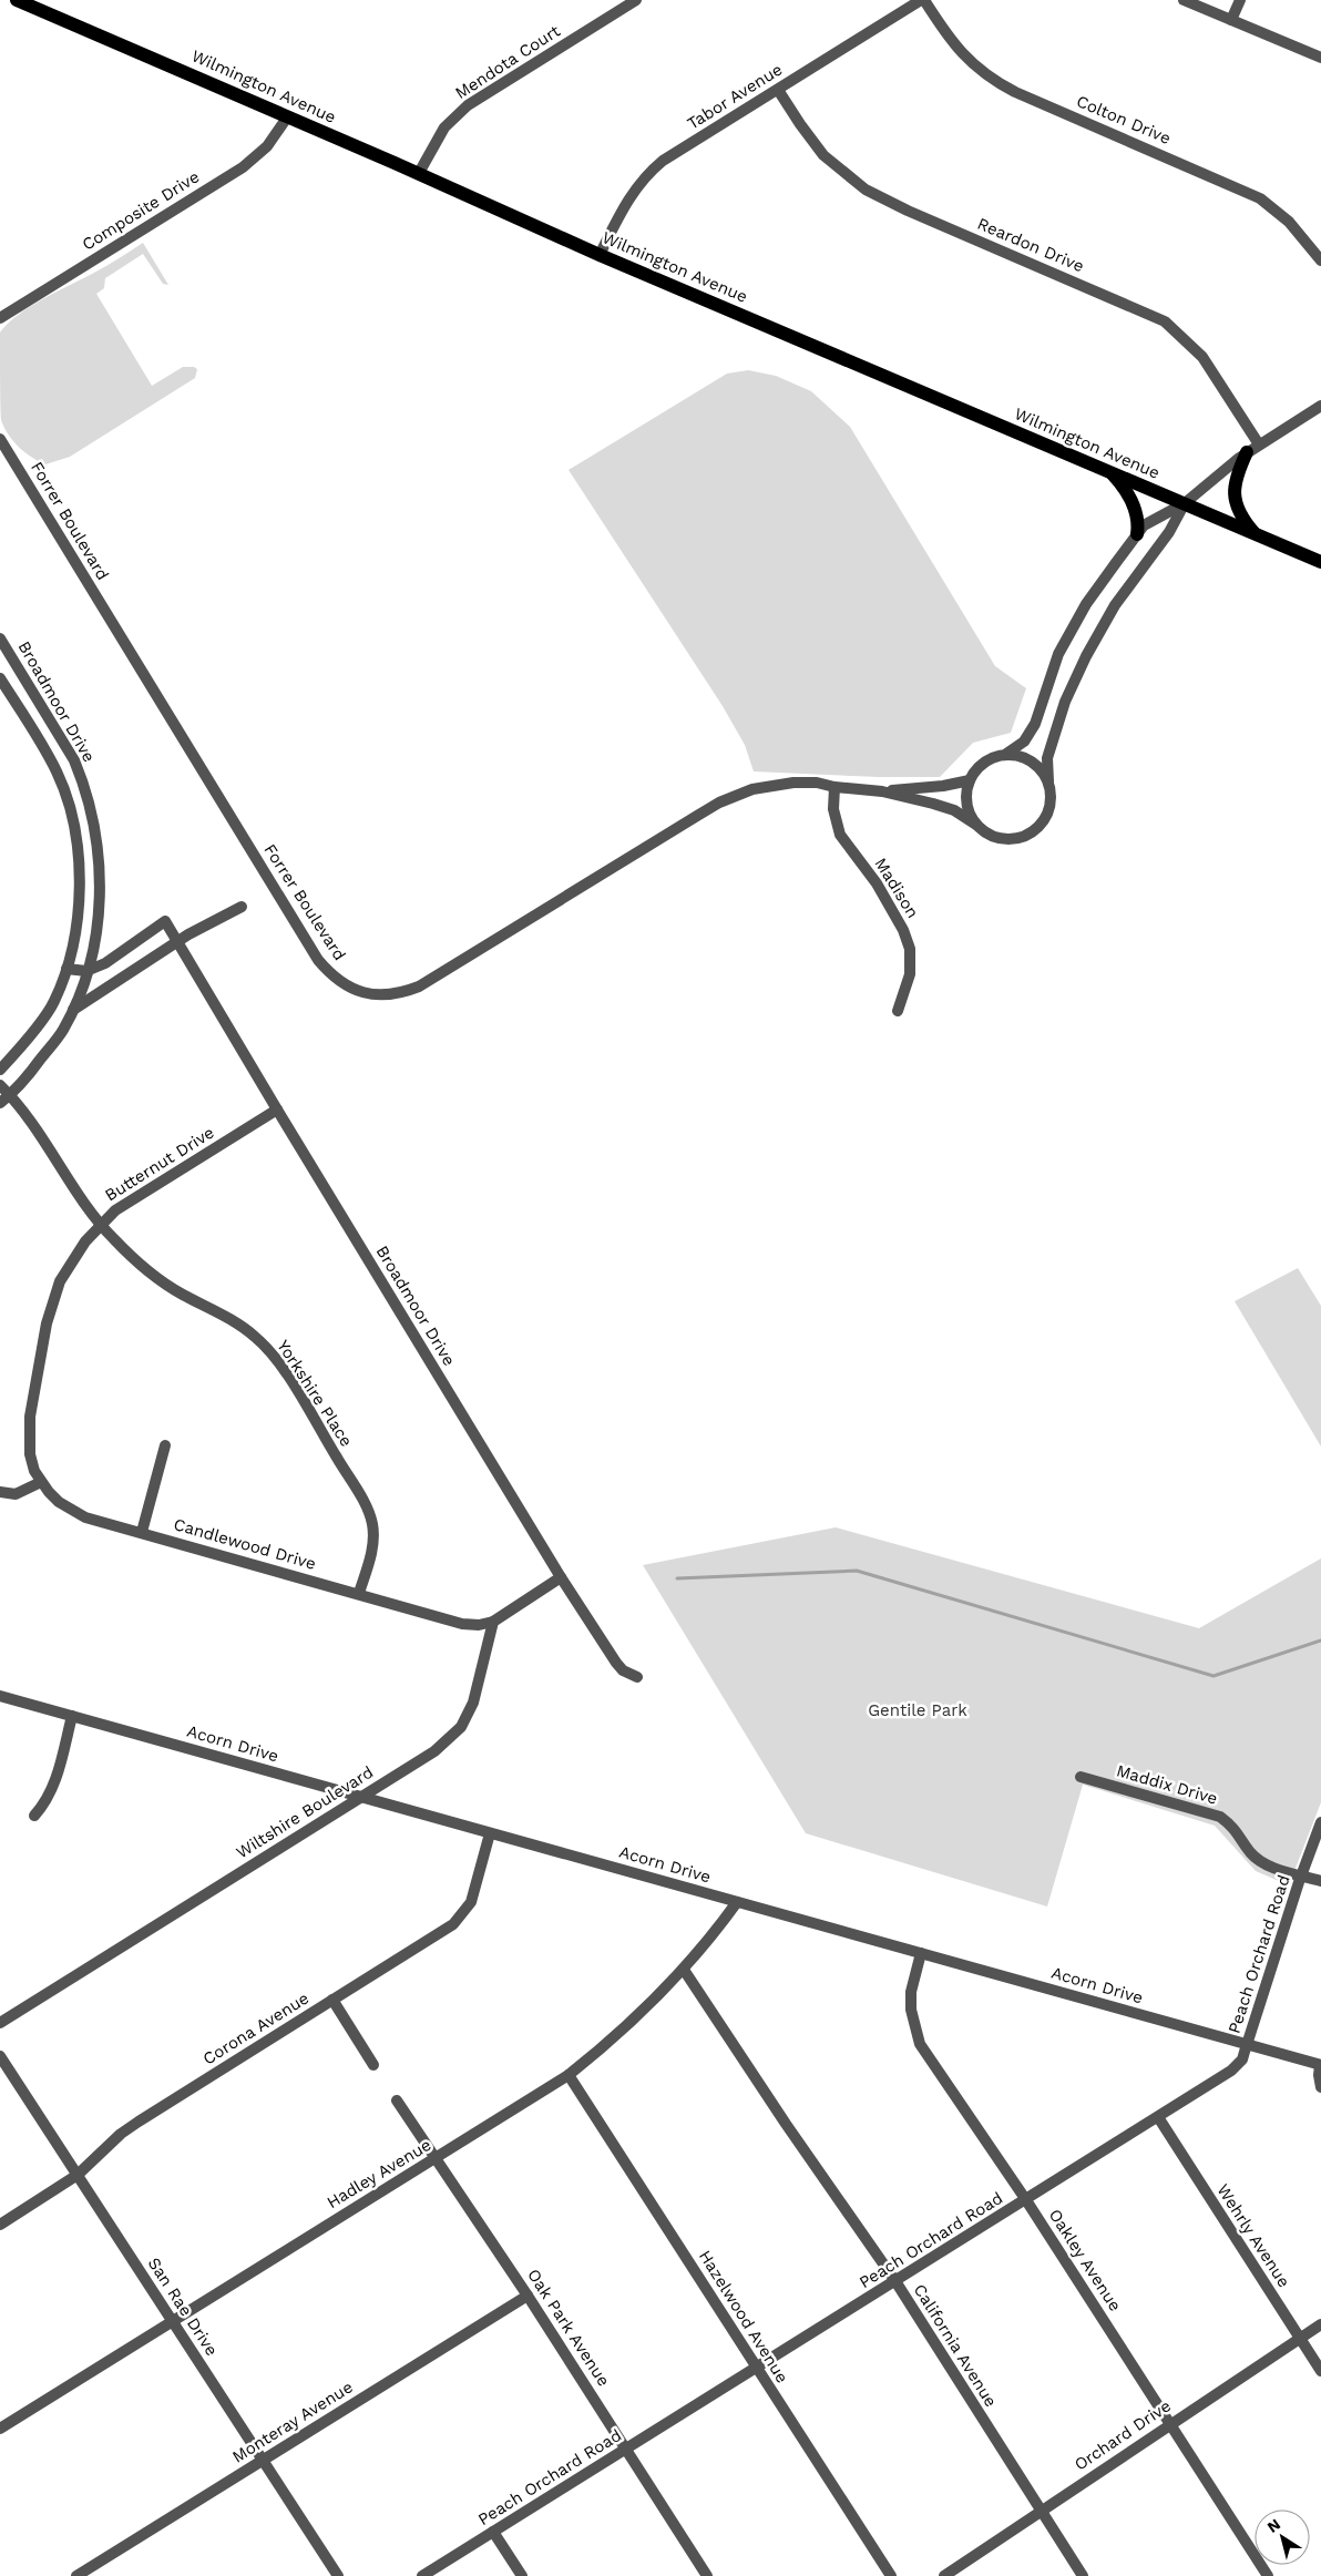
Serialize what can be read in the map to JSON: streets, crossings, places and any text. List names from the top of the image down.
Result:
{
  "streets": {
    "main road": ["Wilmington Avenue"],
    "street": [
      "Mendota Court",
      "Tabor Avenue",
      "Colton Drive",
      "Composite Drive",
      "Reardon Drive",
      "Forrer Boulevard",
      "Broadmoor Drive",
      "Madison",
      "Butternut Drive",
      "Yorkshire Place",
      "Candlewood Drive",
      "Acorn Drive",
      "Maddix Drive",
      "Wiltshire Boulevard",
      "Peach Orchard Road",
      "Corona Avenue",
      "Hadley Avenue",
      "Wehrly Avenue",
      "Oakley Avenue",
      "San Rae Drive",
      "Hazelwood Avenue",
      "Oak Park Avenue",
      "California Avenue",
      "Monteray Avenue",
      "Orchard Drive"
    ]
  },
  "crossings": [
    ["Mendota Court", "Wilmington Avenue"],
    ["Wilmington Avenue", "Tabor Avenue"],
    ["Wilmington Avenue", "Composite Drive"],
    ["Wilmington Avenue", "Forrer Boulevard"],
    ["Tabor Avenue", "Colton Drive"],
    ["Tabor Avenue", "Reardon Drive"],
    ["Reardon Drive", "Forrer Boulevard"],
    ["Forrer Boulevard", "Madison"],
    ["Broadmoor Drive", "Butternut Drive"],
    ["Butternut Drive", "Yorkshire Place"],
    ["Butternut Drive", "Candlewood Drive"],
    ["Yorkshire Place", "Candlewood Drive"],
    ["Candlewood Drive", "Wiltshire Boulevard"],
    ["Acorn Drive", "Wiltshire Boulevard"],
    ["Acorn Drive", "Peach Orchard Road"],
    ["Acorn Drive", "Corona Avenue"],
    ["Acorn Drive", "Hadley Avenue"],
    ["Acorn Drive", "Oakley Avenue"],
    ["Maddix Drive", "Peach Orchard Road"],
    ["Peach Orchard Road", "Wehrly Avenue"],
    ["Peach Orchard Road", "Oakley Avenue"],
    ["Peach Orchard Road", "Hazelwood Avenue"],
    ["Peach Orchard Road", "Oak Park Avenue"],
    ["Peach Orchard Road", "California Avenue"],
    ["Corona Avenue", "San Rae Drive"],
    ["Hadley Avenue", "San Rae Drive"],
    ["Hadley Avenue", "Hazelwood Avenue"],
    ["Hadley Avenue", "Oak Park Avenue"],
    ["Hadley Avenue", "California Avenue"],
    ["Wehrly Avenue", "Orchard Drive"],
    ["Oakley Avenue", "Orchard Drive"],
    ["San Rae Drive", "Monteray Avenue"],
    ["Oak Park Avenue", "Monteray Avenue"],
    ["California Avenue", "Orchard Drive"]
  ],
  "parks": ["Gentile Park"],
  "north": "top left"
}
